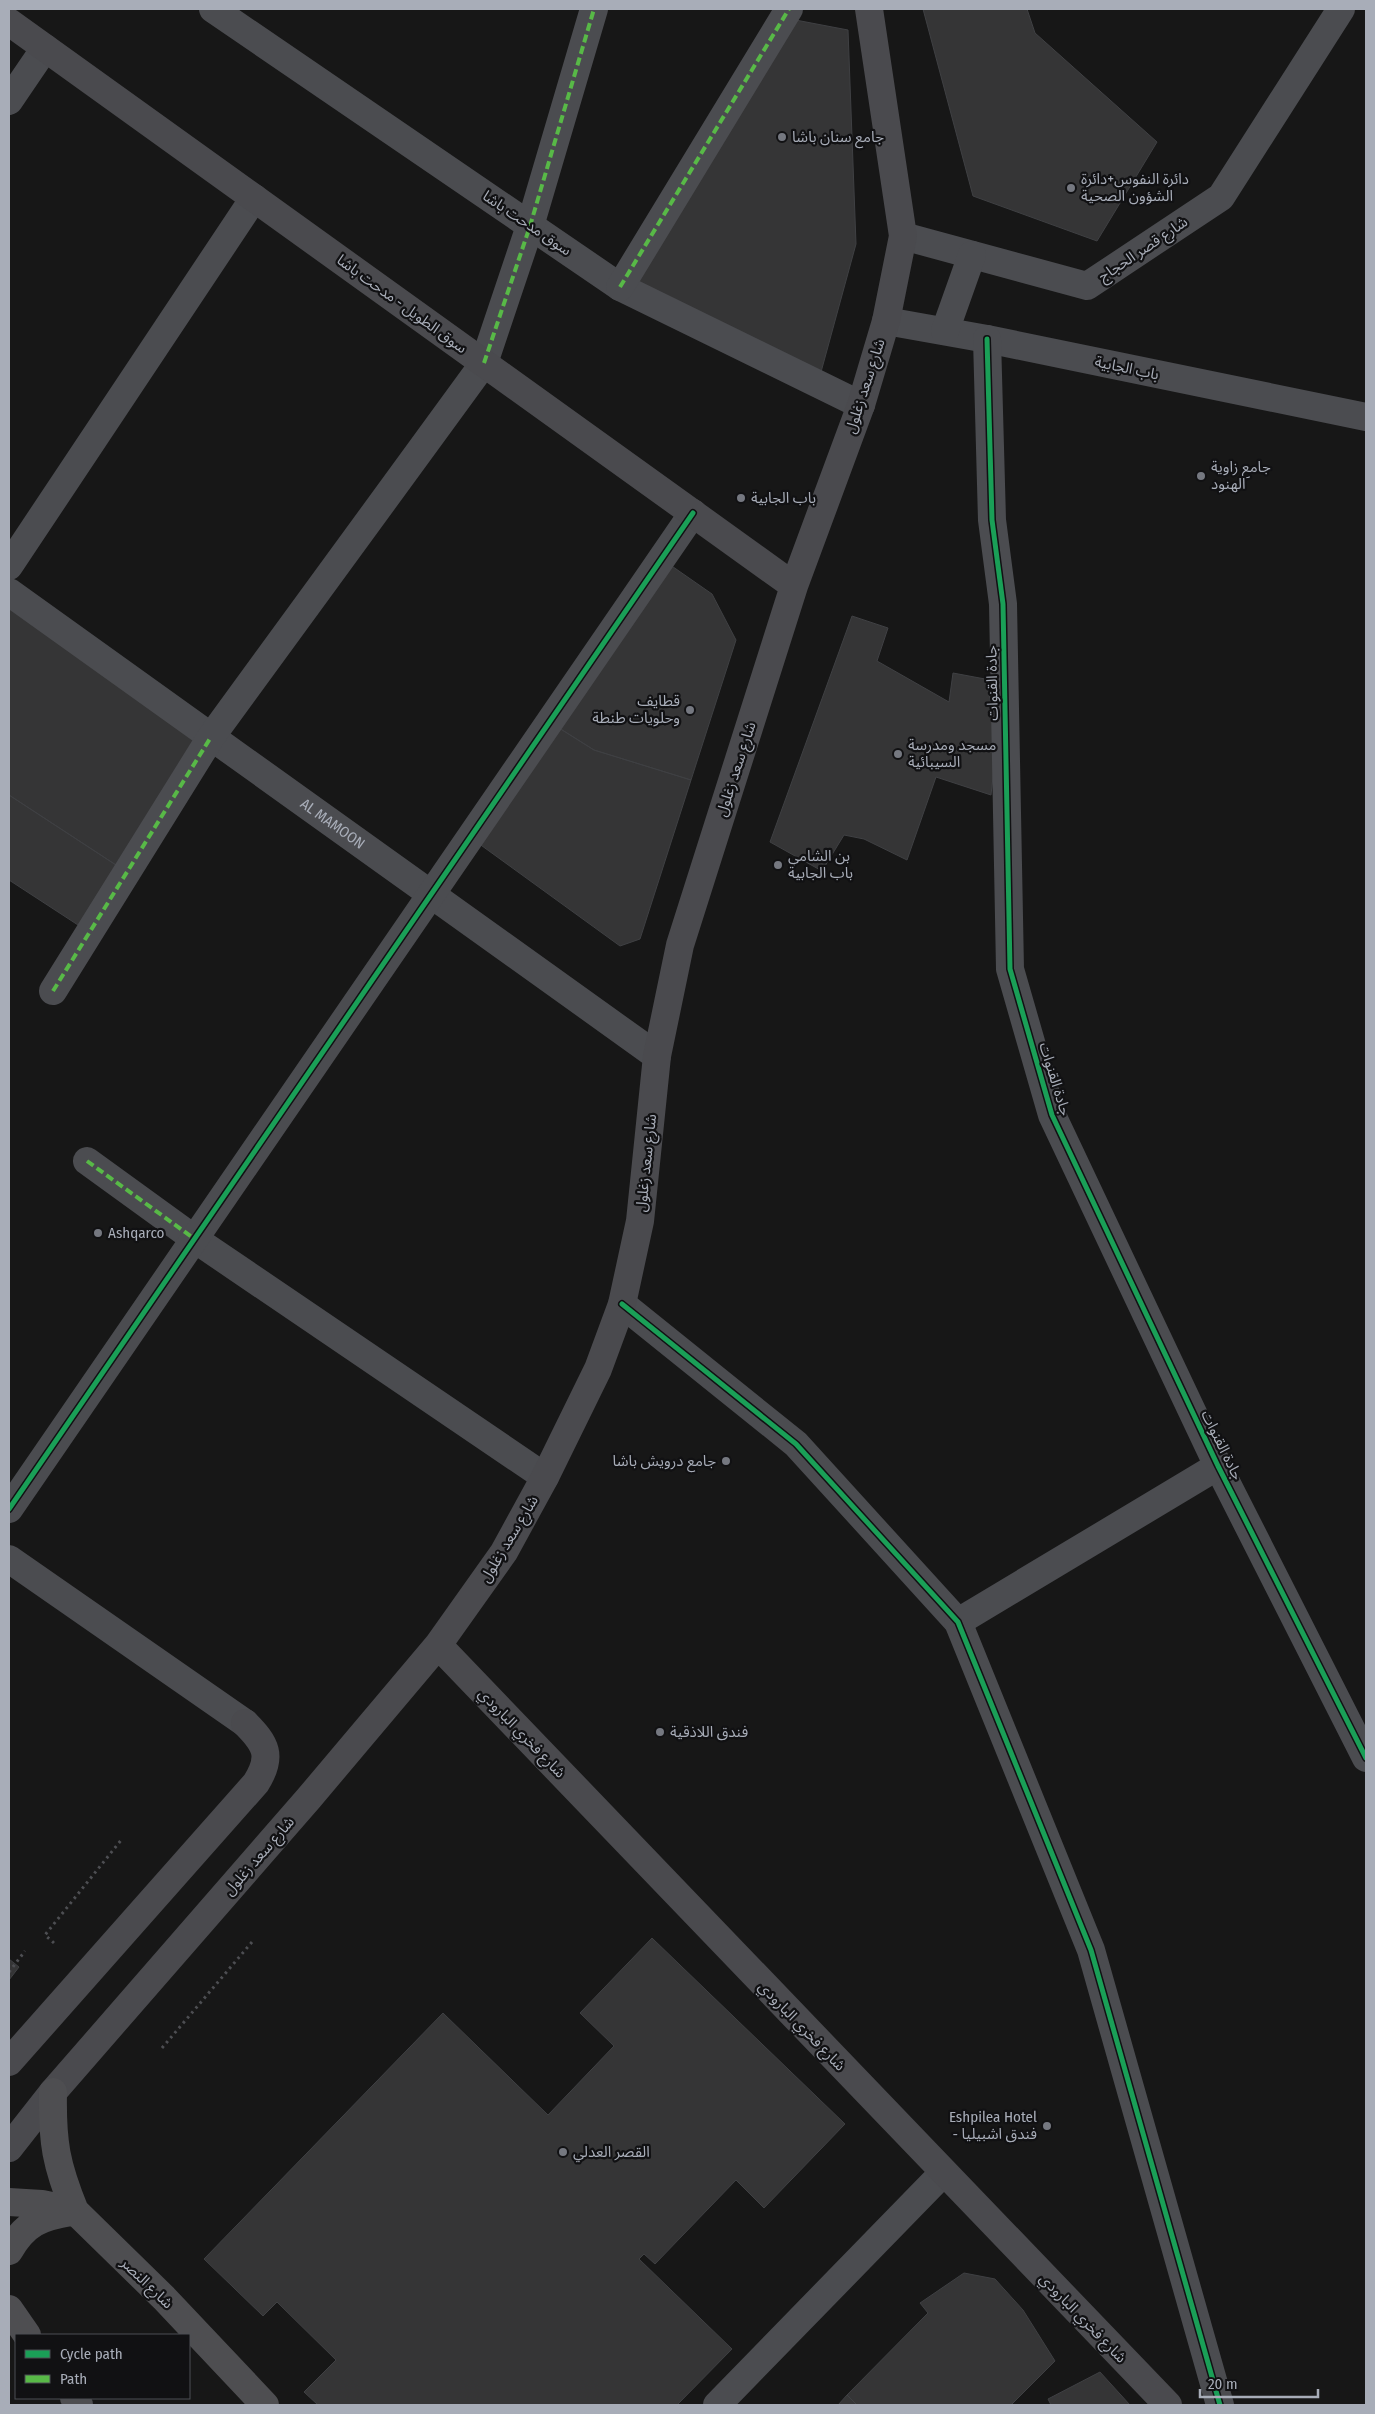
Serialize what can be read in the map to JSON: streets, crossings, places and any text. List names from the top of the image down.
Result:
{
  "streets": {
    "highway": ["شارع النصر"],
    "main road": ["سوق الطويل - مدحت باشا", "شارع سعد زغلول", "شارع فخري البارودي"],
    "street": [
      "سوق مدحت باشا",
      "شارع قصر الحجاج",
      "باب الجابية",
      "جادة القنوات",
      "AL MAMOON"
    ]
  },
  "crossings": [
    ["سوق مدحت باشا", "شارع سعد زغلول"],
    ["شارع قصر الحجاج", "شارع سعد زغلول"],
    ["سوق الطويل - مدحت باشا", "شارع سعد زغلول"],
    ["باب الجابية", "شارع سعد زغلول"],
    ["باب الجابية", "جادة القنوات"],
    ["شارع سعد زغلول", "AL MAMOON"],
    ["شارع سعد زغلول", "شارع فخري البارودي"]
  ],
  "places": [
    "جامع سنان باشا",
    "دائرة النفوس+دائرة الشؤون الصحية",
    "جامع زاوية الهنود",
    "باب الجابية",
    "قطايف وحلويات طنطة",
    "مسجد ومدرسة السيبائية",
    "بن الشامي باب الجابية",
    "Ashqarco",
    "جامع درويش باشا",
    "فندق اللاذقية",
    "Eshpilea Hotel - فندق اشبيليا",
    "القصر العدلي"
  ],
  "legend": ["Cycle path", "Path"],
  "scale_bar": "20 m"
}
